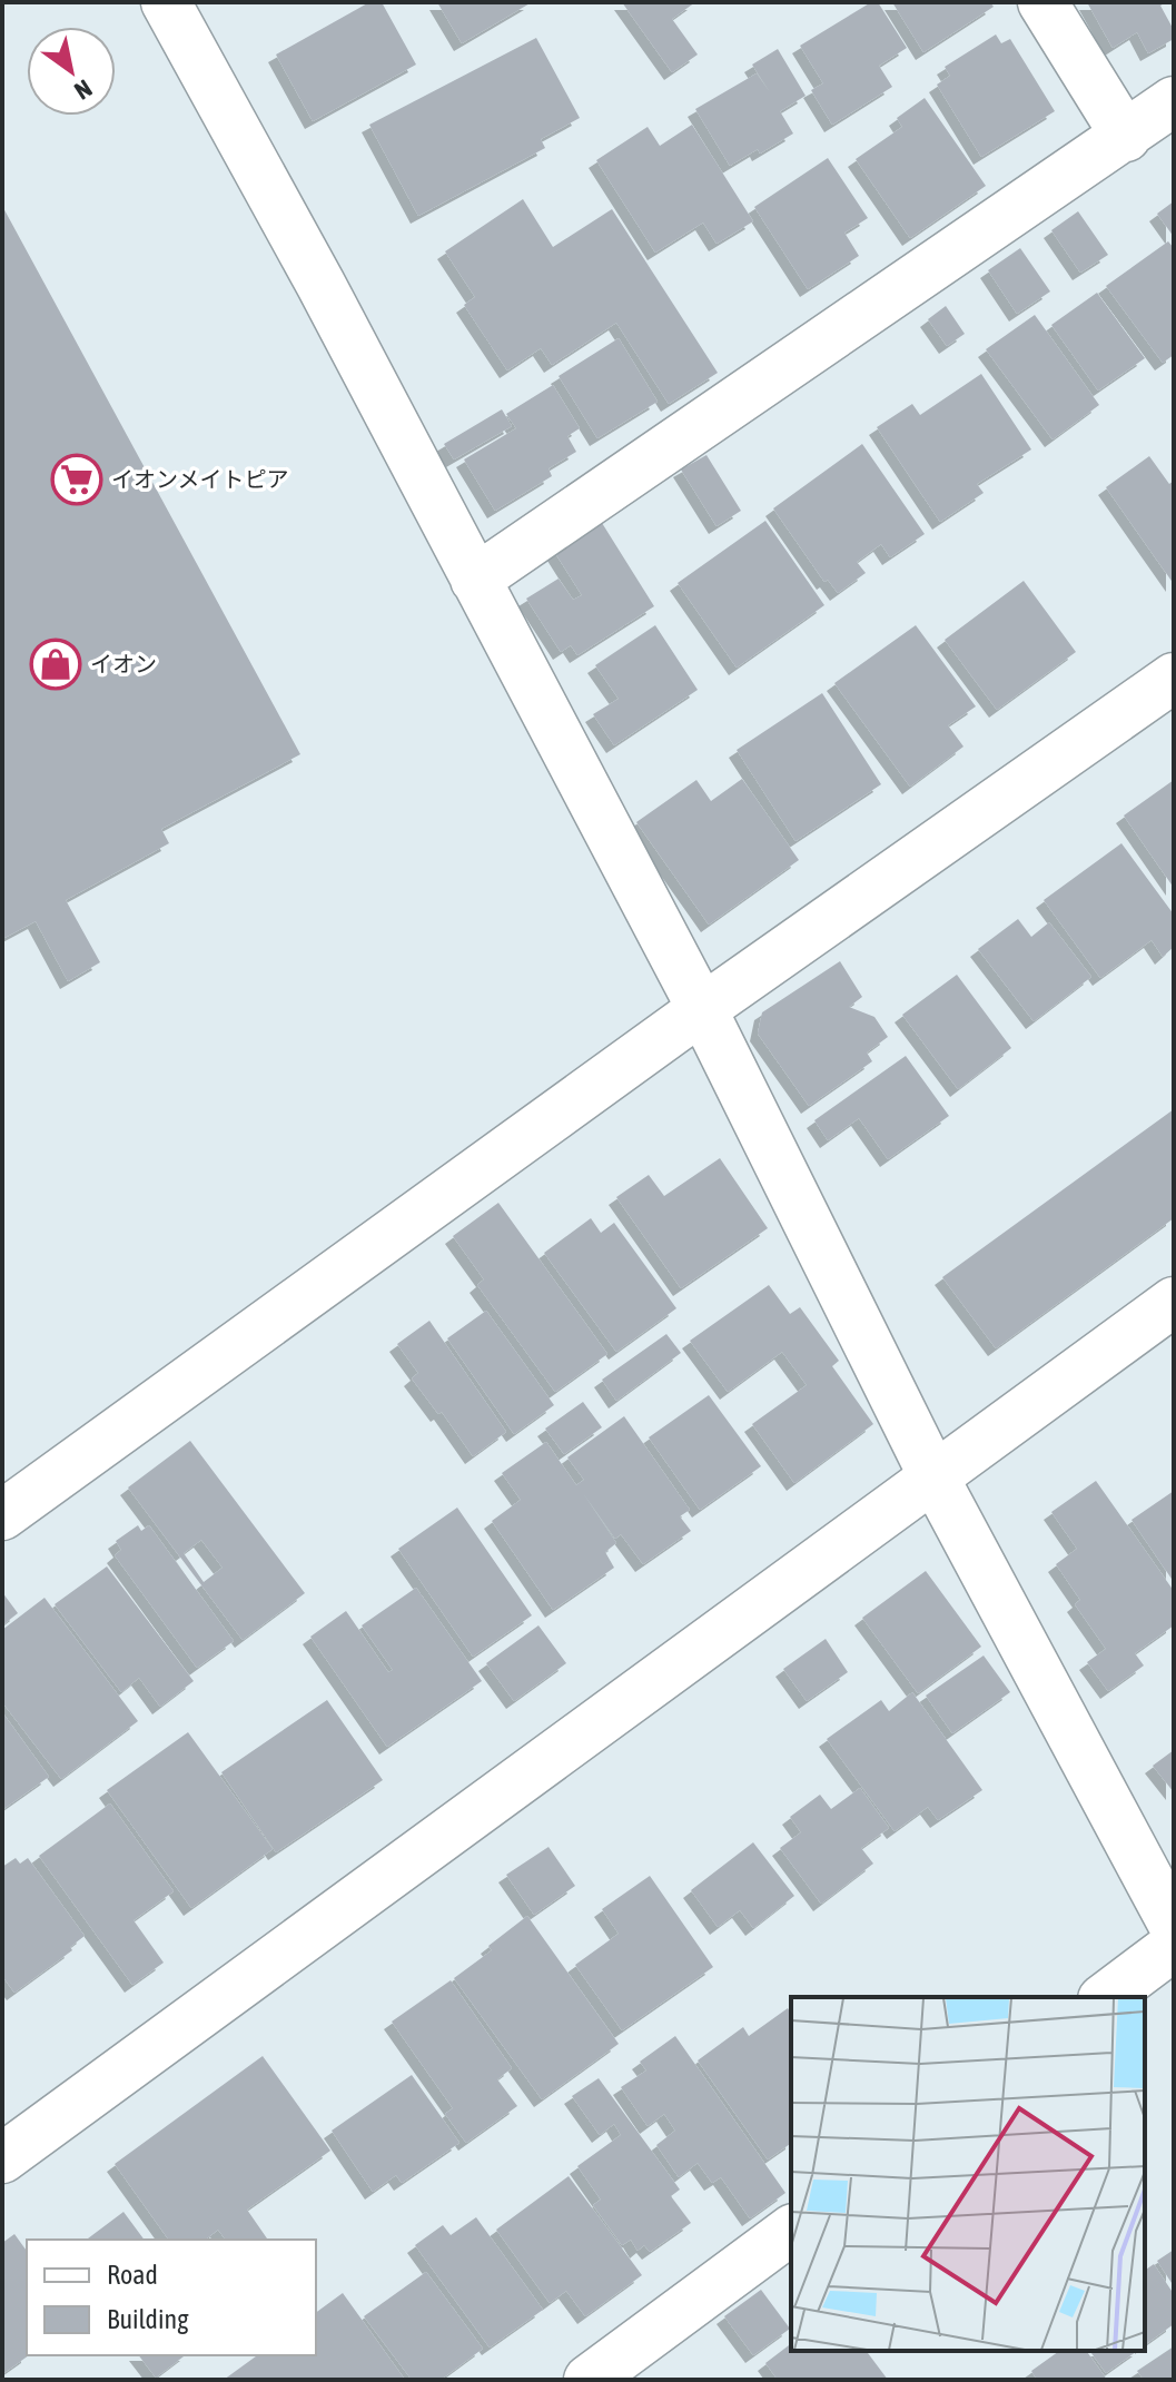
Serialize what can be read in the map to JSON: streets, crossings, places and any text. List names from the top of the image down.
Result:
{
  "places": {
    "supermarket": ["イオンメイトピア"],
    "shop": ["イオン"]
  },
  "legend": ["Road", "Building"],
  "north": "bottom right"
}
